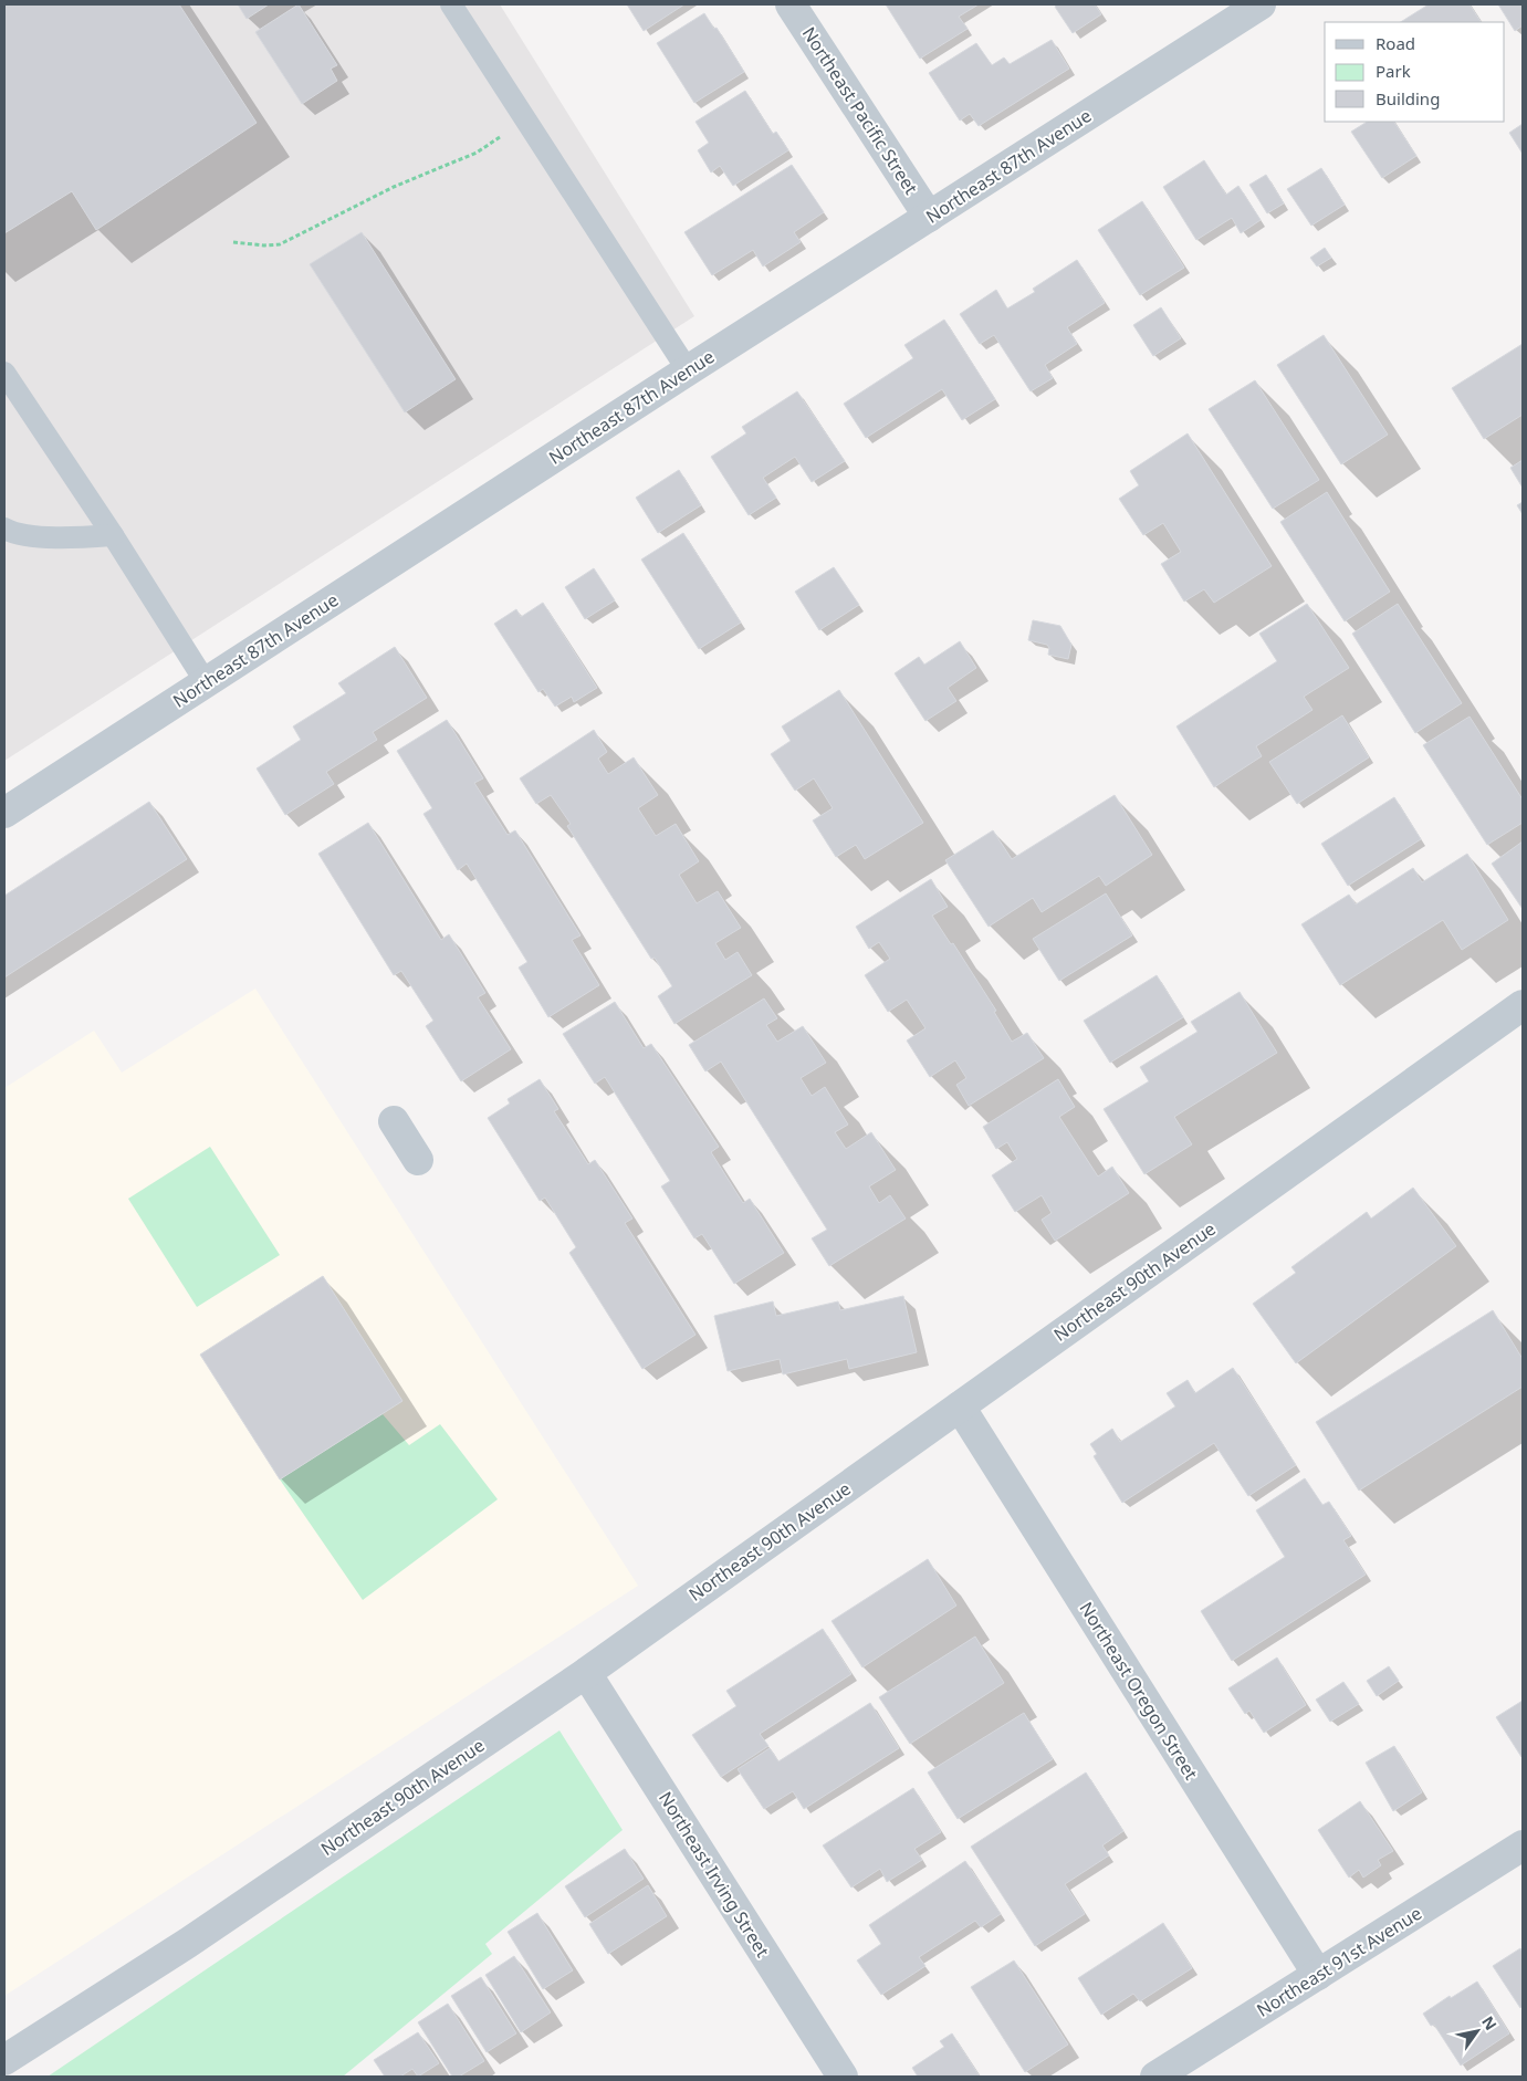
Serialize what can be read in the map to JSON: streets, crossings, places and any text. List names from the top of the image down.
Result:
{
  "streets": {
    "street": [
      "Northeast Pacific Street",
      "Northeast 87th Avenue",
      "Northeast 90th Avenue",
      "Northeast Oregon Street",
      "Northeast Irving Street",
      "Northeast 91st Avenue"
    ]
  },
  "crossings": [
    ["Northeast Pacific Street", "Northeast 87th Avenue"],
    ["Northeast 90th Avenue", "Northeast Oregon Street"],
    ["Northeast 90th Avenue", "Northeast Irving Street"],
    ["Northeast Oregon Street", "Northeast 91st Avenue"]
  ],
  "legend": ["Road", "Park", "Building"],
  "north": "top right"
}
